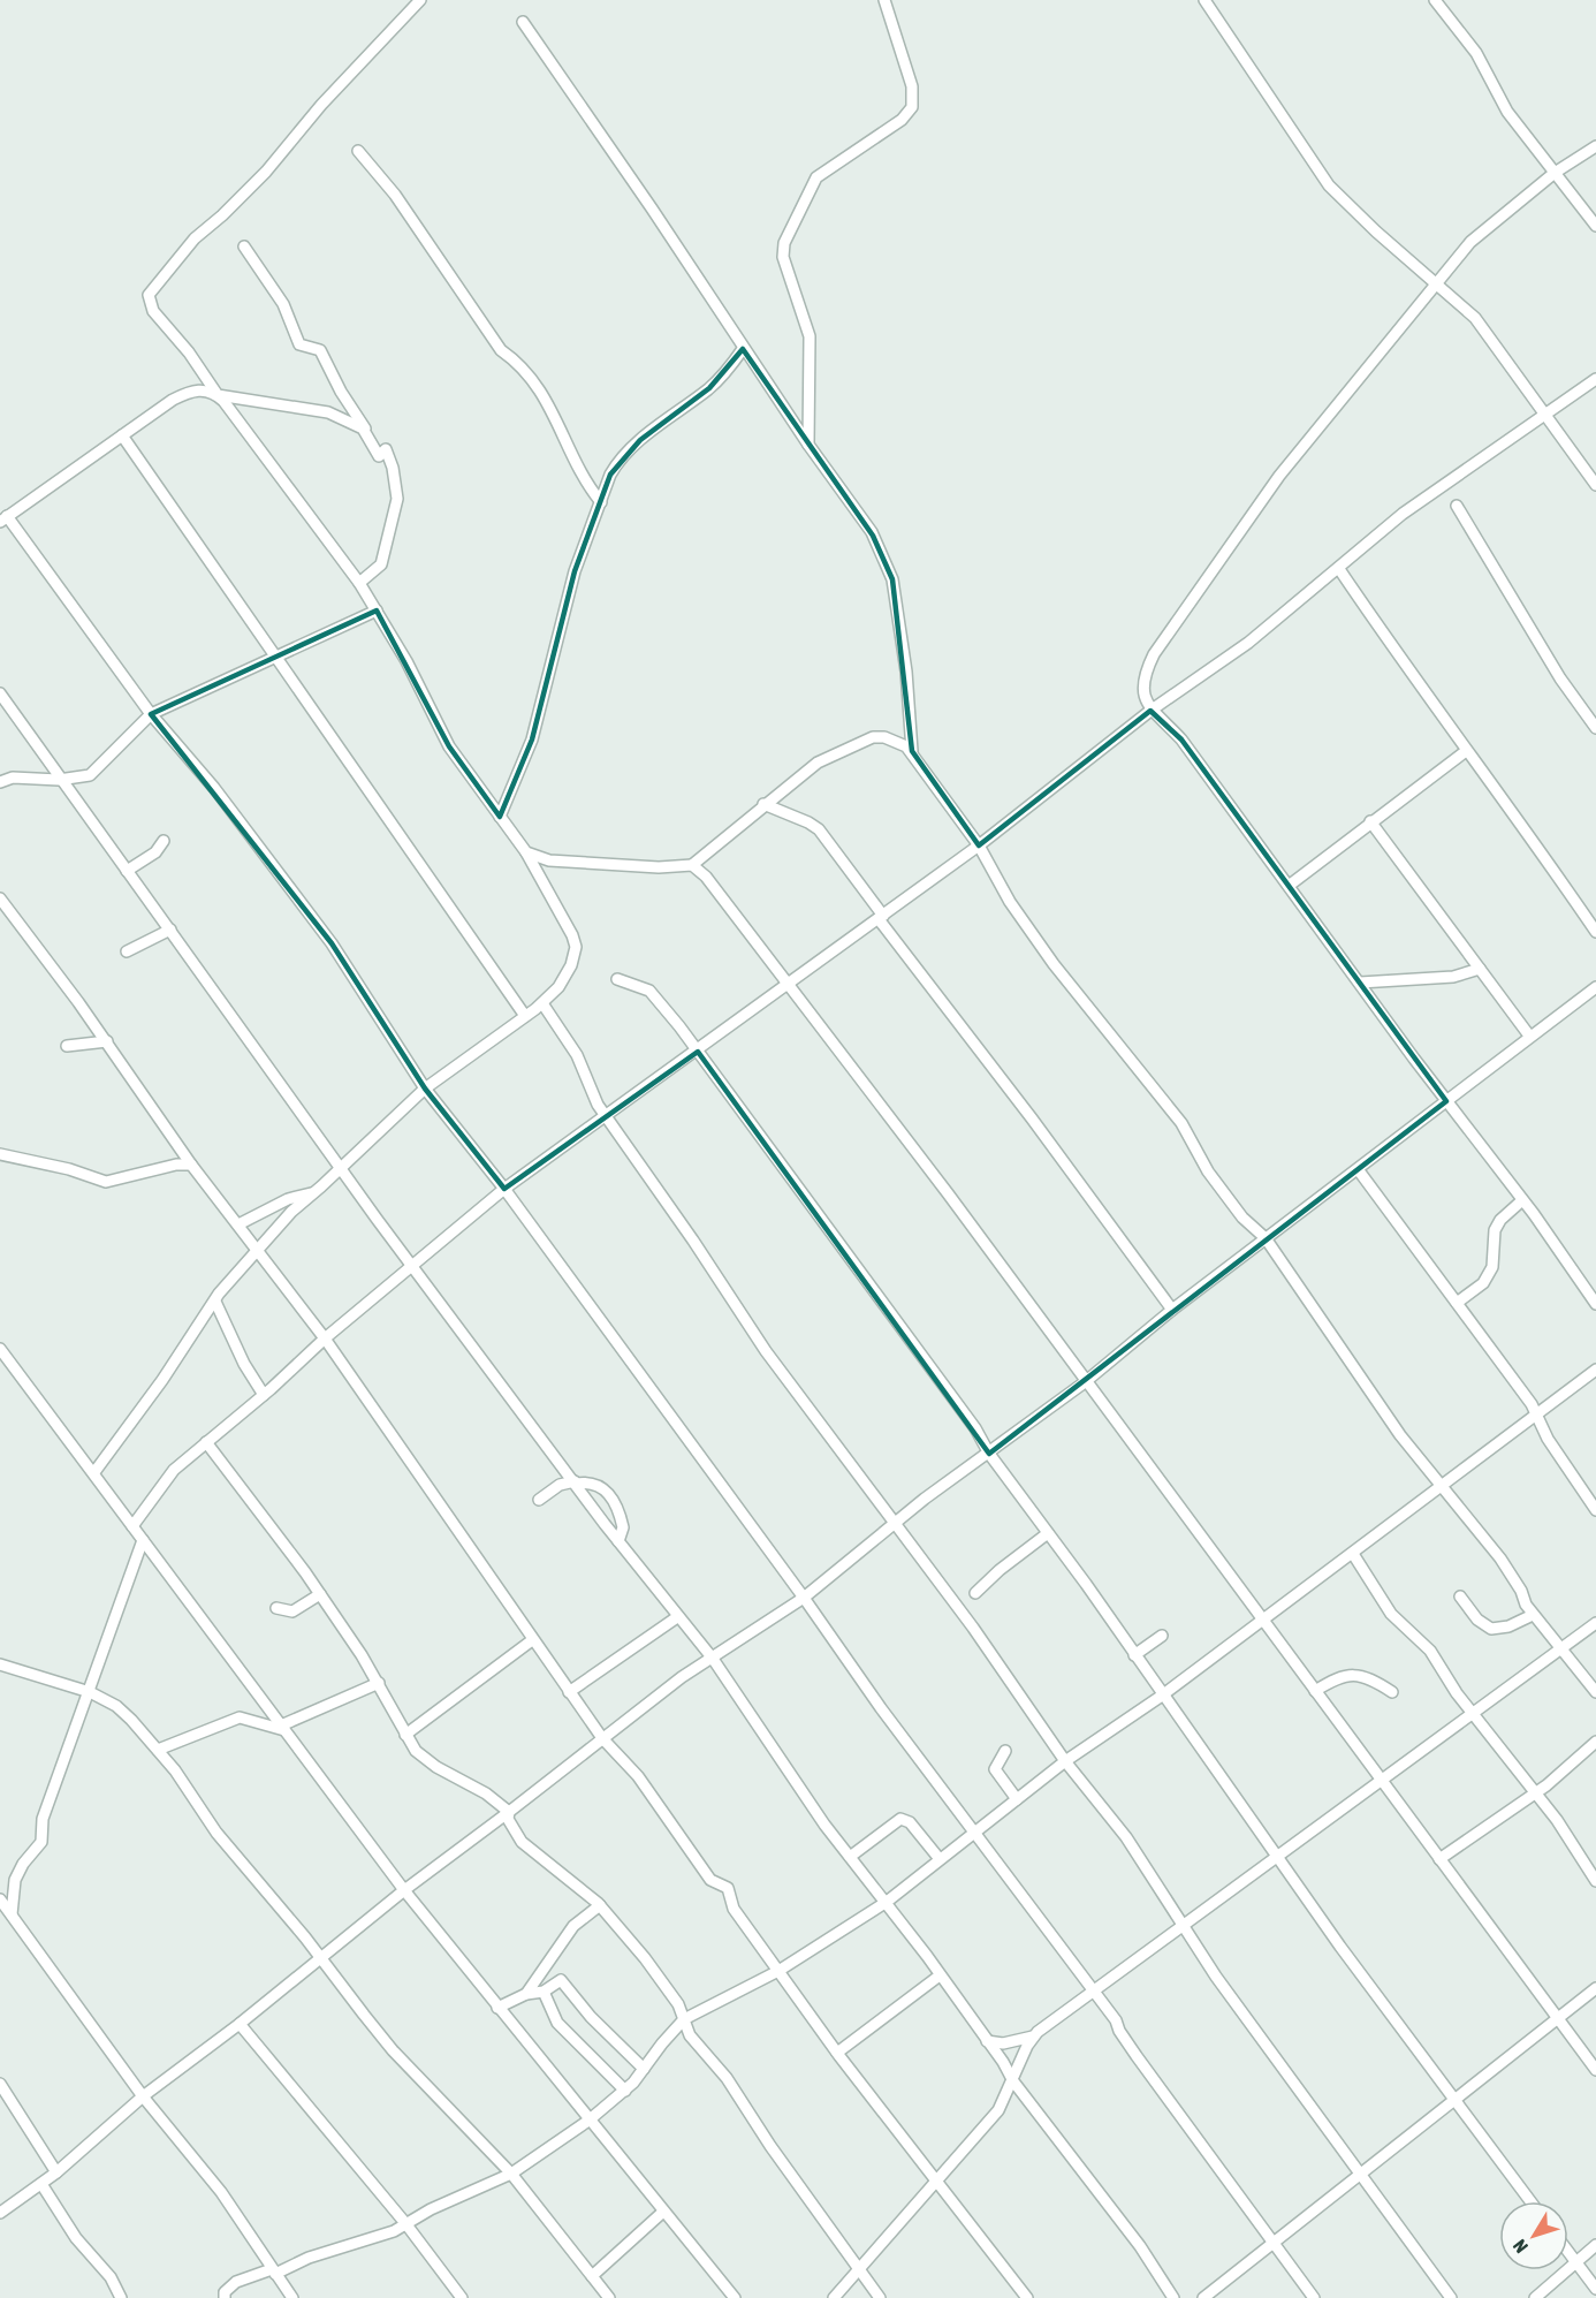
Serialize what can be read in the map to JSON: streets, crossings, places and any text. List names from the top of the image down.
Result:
{
  "north": "bottom left"
}
